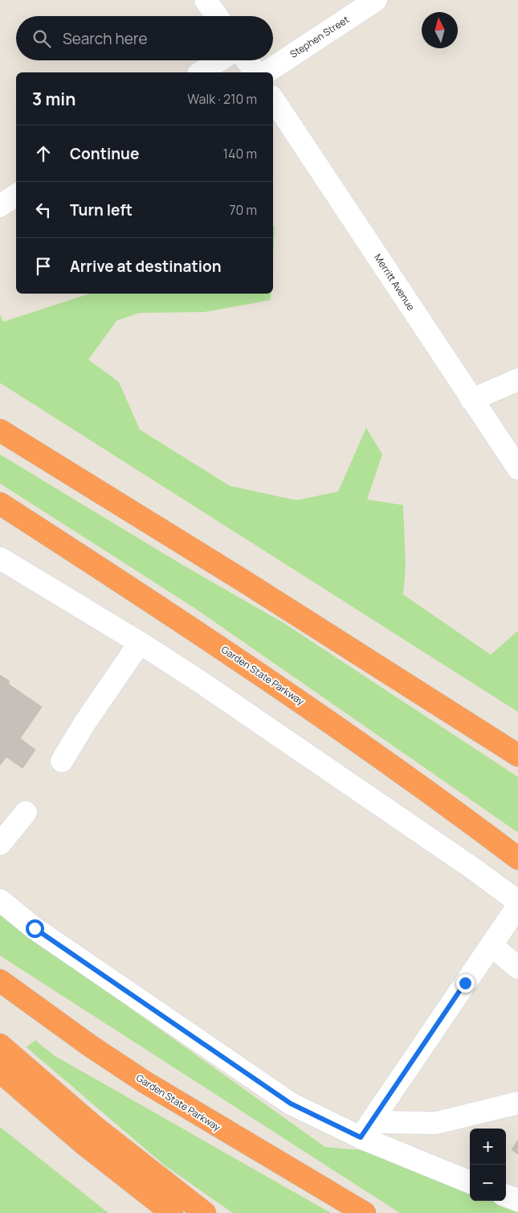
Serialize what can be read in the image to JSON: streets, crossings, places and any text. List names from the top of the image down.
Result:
{
  "streets": {
    "highway": ["Garden State Parkway"],
    "street": ["Stephen Street", "Merritt Avenue"]
  },
  "north": "top",
  "page": {
    "search": "Search here",
    "heading": ["3 min", "Walk · 210 m"],
    "list": [
      ["Continue", "140 m"],
      ["Turn left", "70 m"],
      "Arrive at destination"
    ],
    "map_buttons": ["+", "−"]
  }
}
